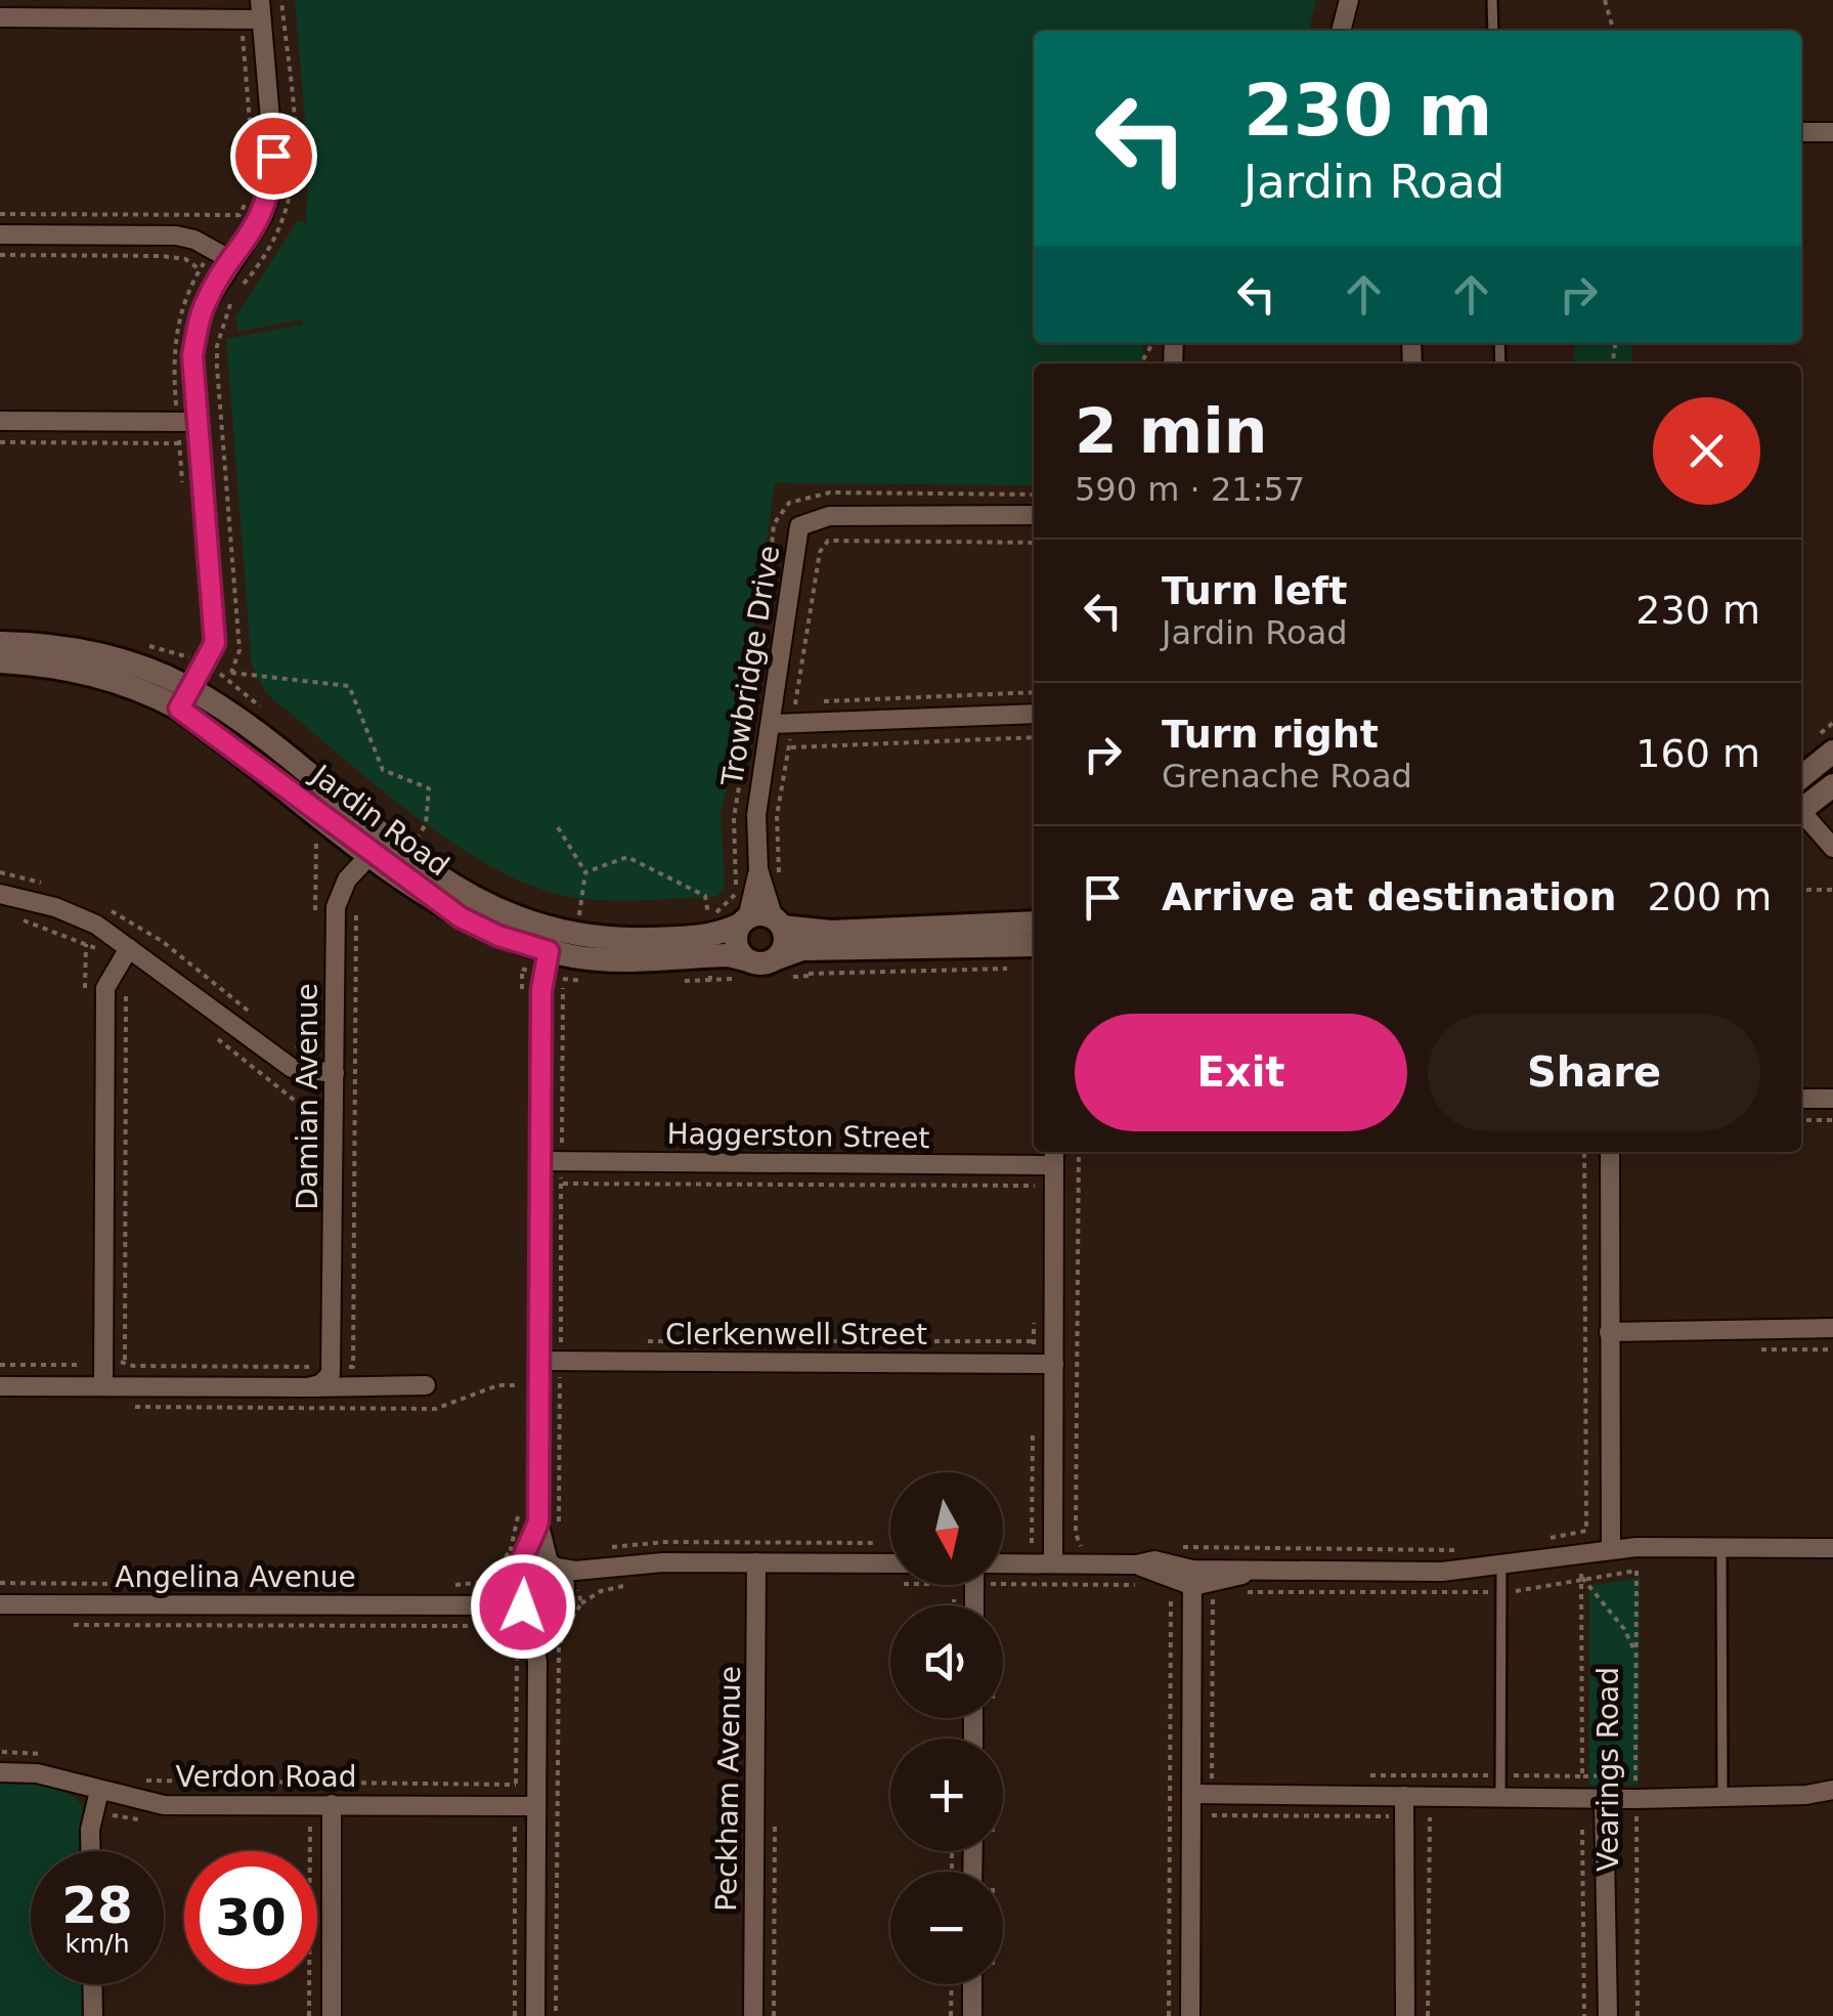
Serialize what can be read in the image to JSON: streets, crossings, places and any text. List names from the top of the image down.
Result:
{
  "streets": {
    "street": [
      "Trowbridge Drive",
      "Jardin Road",
      "Damian Avenue",
      "Haggerston Street",
      "Clerkenwell Street",
      "Angelina Avenue",
      "Vearings Road",
      "Verdon Road",
      "Peckham Avenue"
    ]
  },
  "crossings": [
    ["Trowbridge Drive", "Jardin Road"],
    ["Jardin Road", "Damian Avenue"]
  ],
  "north": "bottom",
  "page": {
    "turn": ["230 m", "Jardin Road"],
    "heading": ["2 min", "590 m · 21:57"],
    "list": [
      {
        "name": "Turn left",
        "note": "Jardin Road",
        "value": "230 m"
      },
      {
        "name": "Turn right",
        "note": "Grenache Road",
        "value": "160 m"
      },
      {
        "name": "Arrive at destination",
        "value": "200 m"
      }
    ],
    "buttons": ["Exit", "Share"],
    "map_buttons": ["+", "−"],
    "speed": "28 km/h",
    "limit": "30"
  }
}
